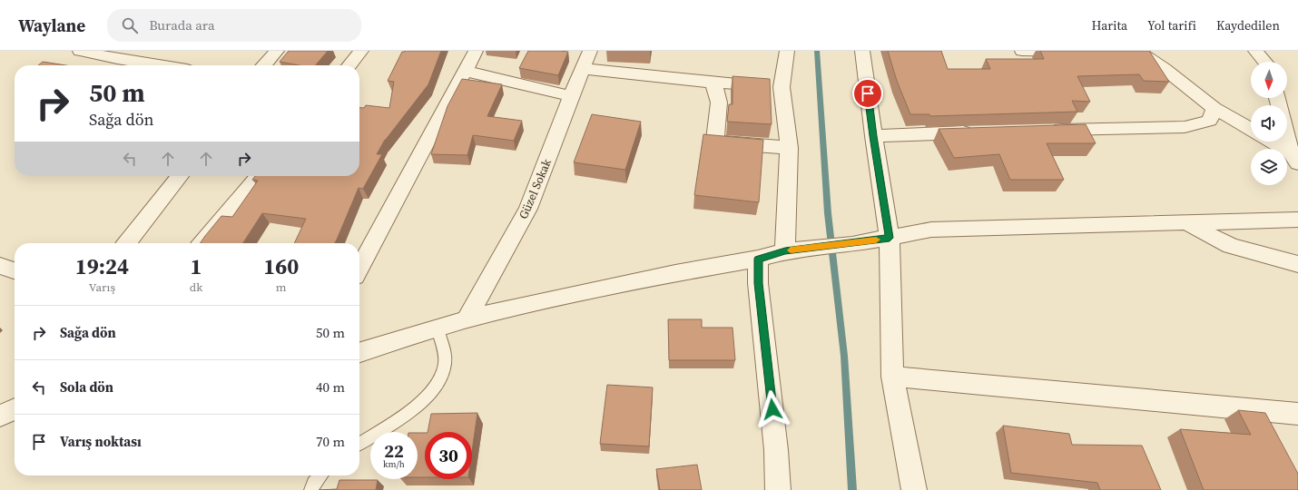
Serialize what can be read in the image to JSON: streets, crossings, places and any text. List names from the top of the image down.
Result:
{
  "streets": {
    "street": ["Güzel Sokak"]
  },
  "north": "bottom",
  "page": {
    "header": "Waylane",
    "search": "Burada ara",
    "nav": ["Harita", "Yol tarifi", "Kaydedilen"],
    "turn": ["50 m", "Sağa dön"],
    "eta": [
      "19:24",
      "Varış",
      "1",
      "dk",
      "160",
      "m"
    ],
    "list": [
      {
        "name": "Sağa dön",
        "value": "50 m"
      },
      {
        "name": "Sola dön",
        "value": "40 m"
      },
      {
        "name": "Varış noktası",
        "value": "70 m"
      }
    ],
    "speed": "22 km/h",
    "limit": "30"
  }
}
